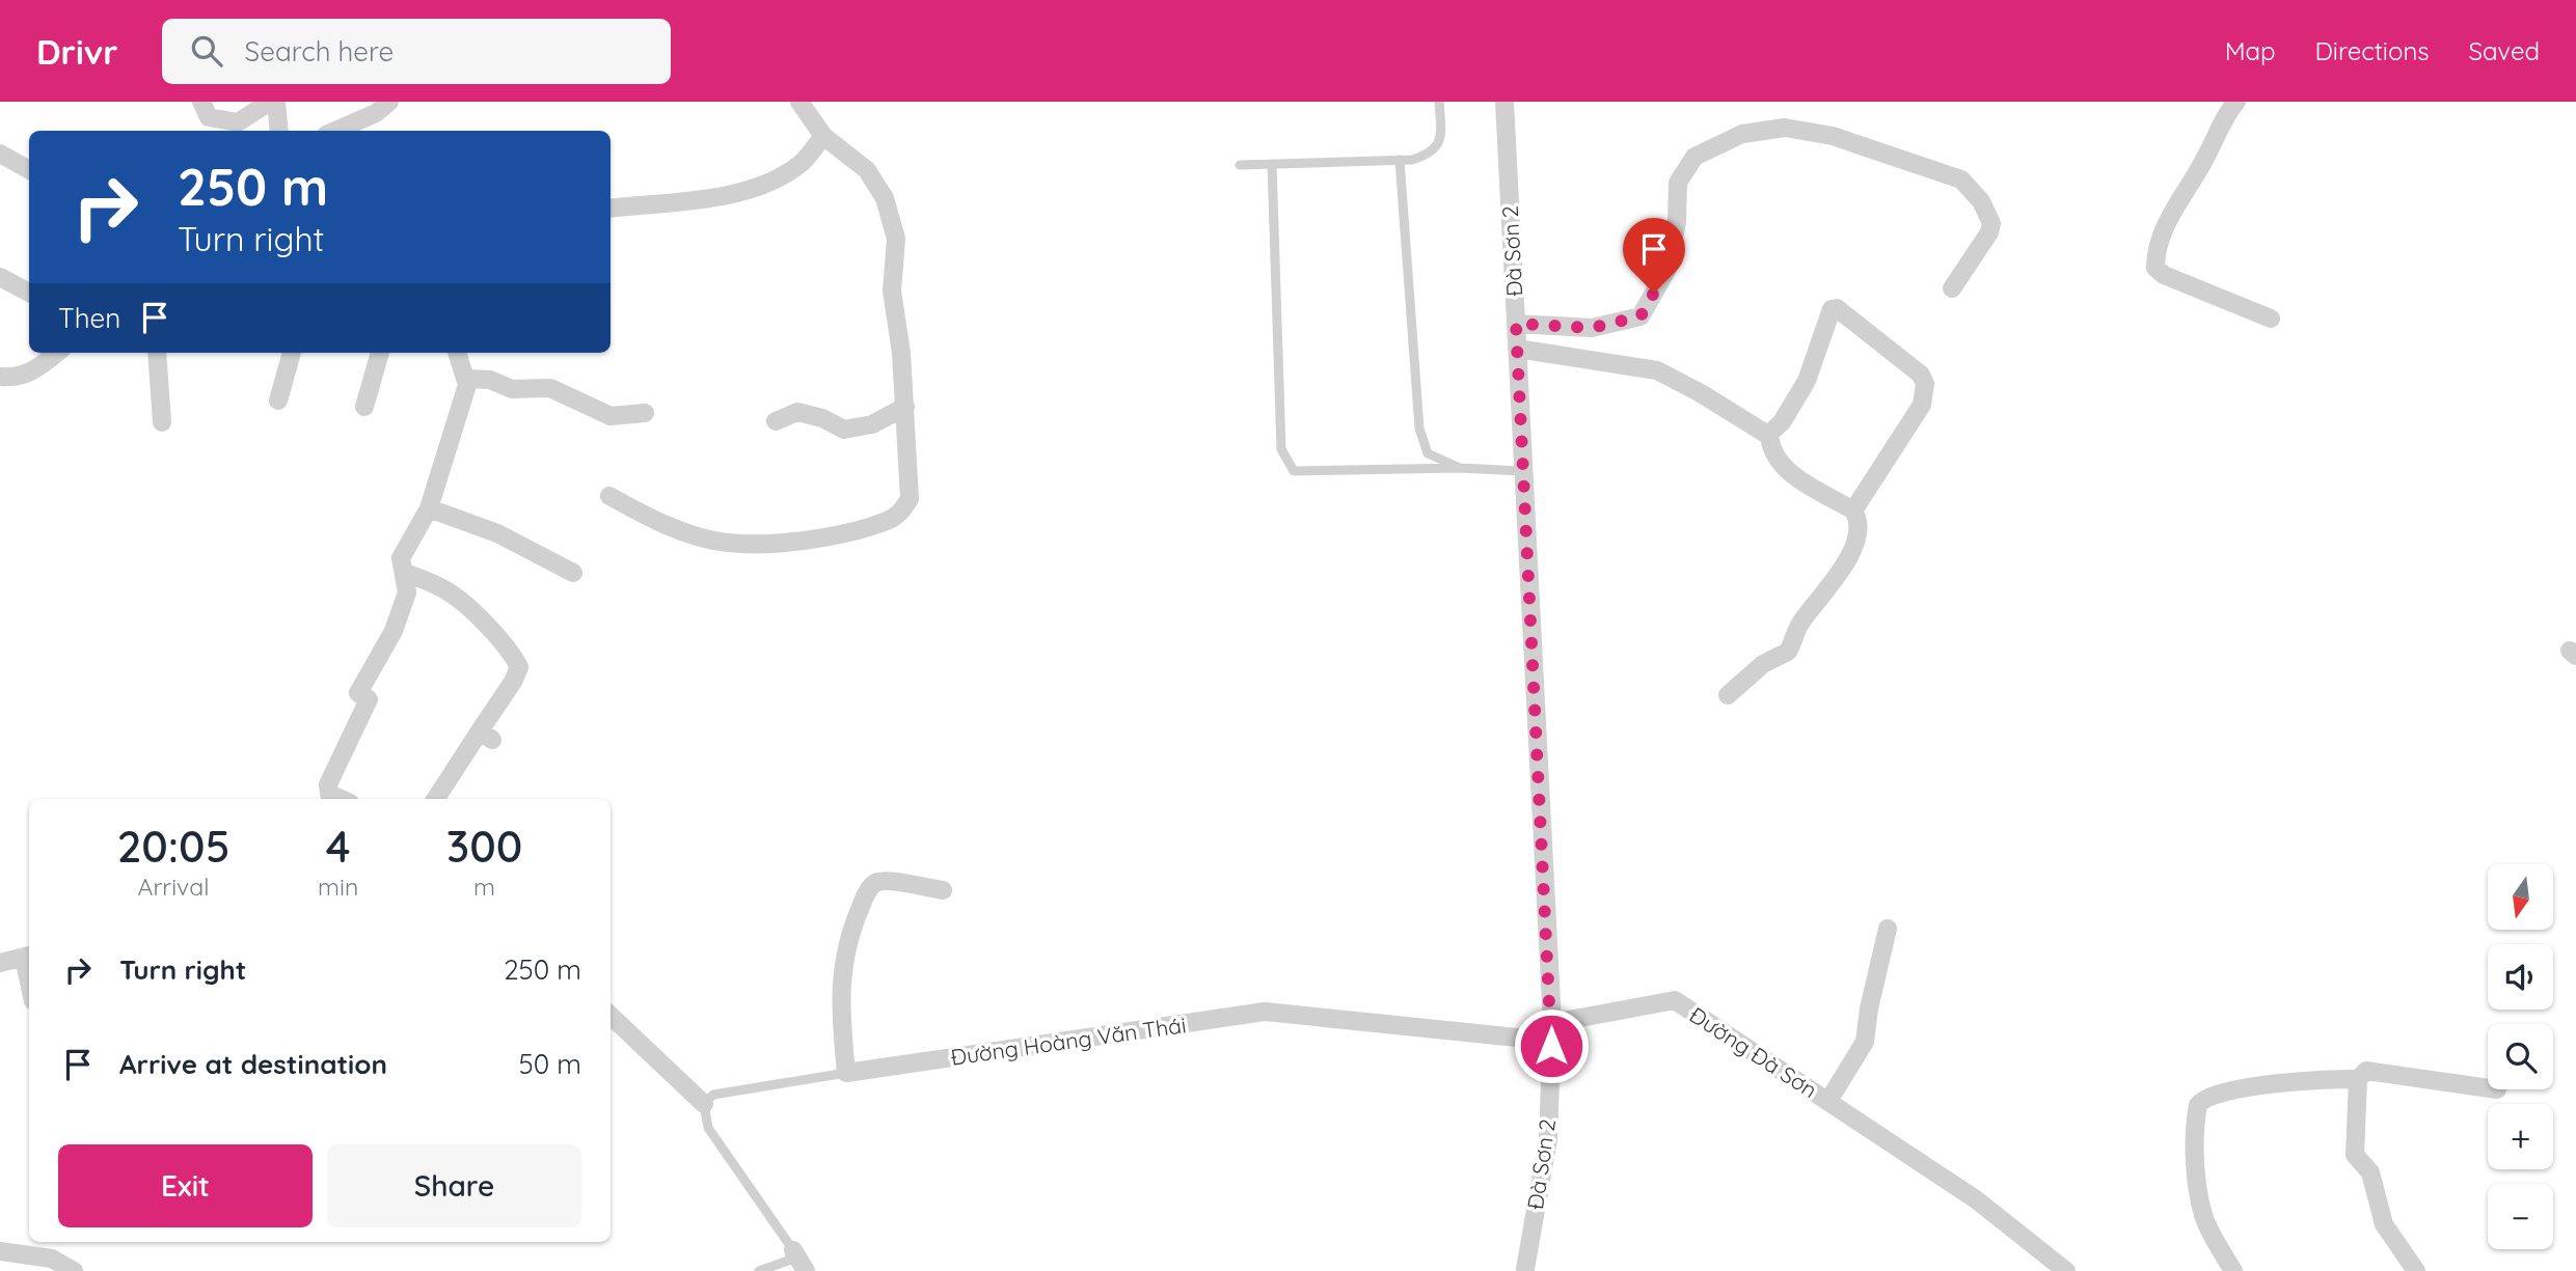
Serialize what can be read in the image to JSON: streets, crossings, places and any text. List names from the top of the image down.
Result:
{
  "streets": {
    "street": ["Đà Sơn 2", "Đường Hoàng Văn Thái", "Đường Đà Sơn"]
  },
  "crossings": [
    ["Đà Sơn 2", "Đường Hoàng Văn Thái"],
    ["Đà Sơn 2", "Đường Đà Sơn"],
    ["Đường Hoàng Văn Thái", "Đường Đà Sơn"]
  ],
  "north": "bottom",
  "page": {
    "header": "Drivr",
    "search": "Search here",
    "nav": ["Map", "Directions", "Saved"],
    "turn": ["250 m", "Turn right"],
    "then": "Then",
    "eta": [
      "20:05",
      "Arrival",
      "4",
      "min",
      "300",
      "m"
    ],
    "map_buttons": ["+", "−"],
    "list": [
      {
        "name": "Turn right",
        "value": "250 m"
      },
      {
        "name": "Arrive at destination",
        "value": "50 m"
      }
    ],
    "buttons": ["Exit", "Share"]
  }
}
